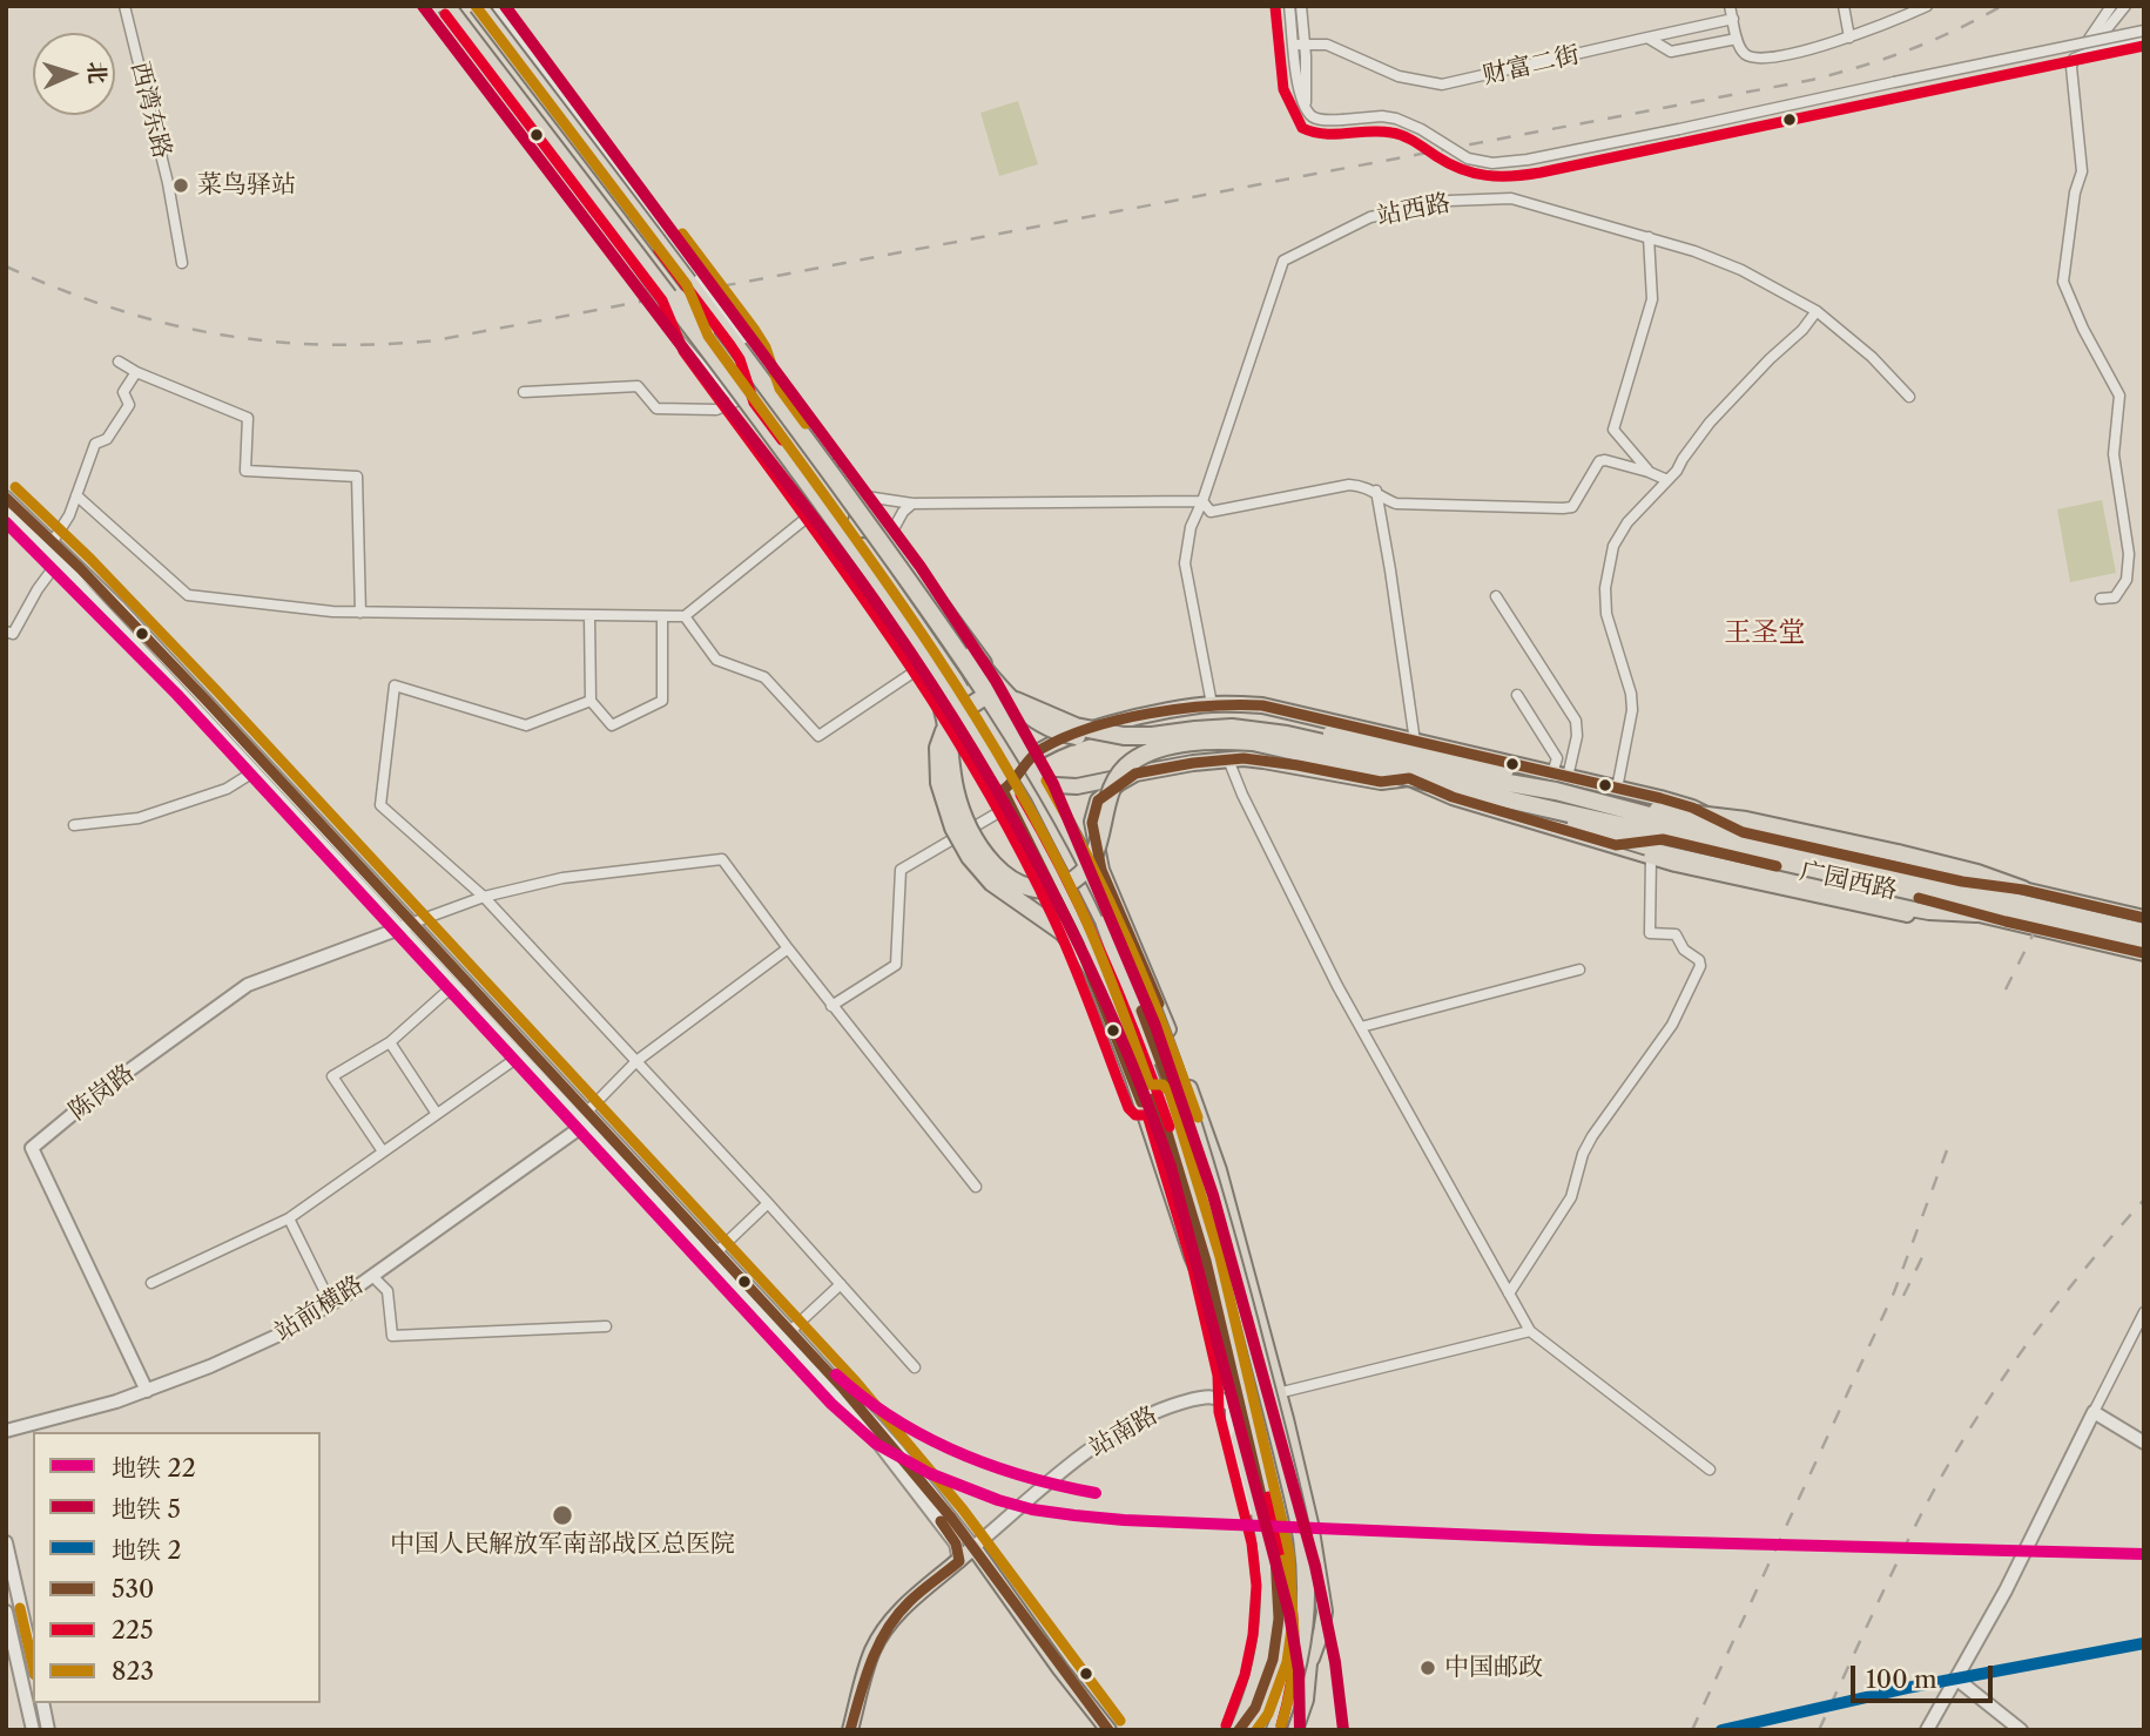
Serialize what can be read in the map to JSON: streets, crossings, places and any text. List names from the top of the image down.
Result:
{
  "streets": {
    "main road": ["广园西路", "站南路"],
    "street": [
      "财富二街",
      "西湾东路",
      "站西路",
      "陈岗路",
      "站前横路"
    ]
  },
  "crossings": [
    ["财富二街", "站西路"],
    ["陈岗路", "站前横路"]
  ],
  "districts": ["王圣堂"],
  "places": ["菜鸟驿站", "中国人民解放军南部战区总医院", "中国邮政"],
  "lines": [
    "metro line 5",
    "transit line 823",
    "transit line 225",
    "transit line 530",
    "metro line 22",
    "metro line 2"
  ],
  "legend": [
    "地铁 22",
    "地铁 5",
    "地铁 2",
    "530",
    "225",
    "823"
  ],
  "scale_bar": "100 m",
  "north": "right"
}
